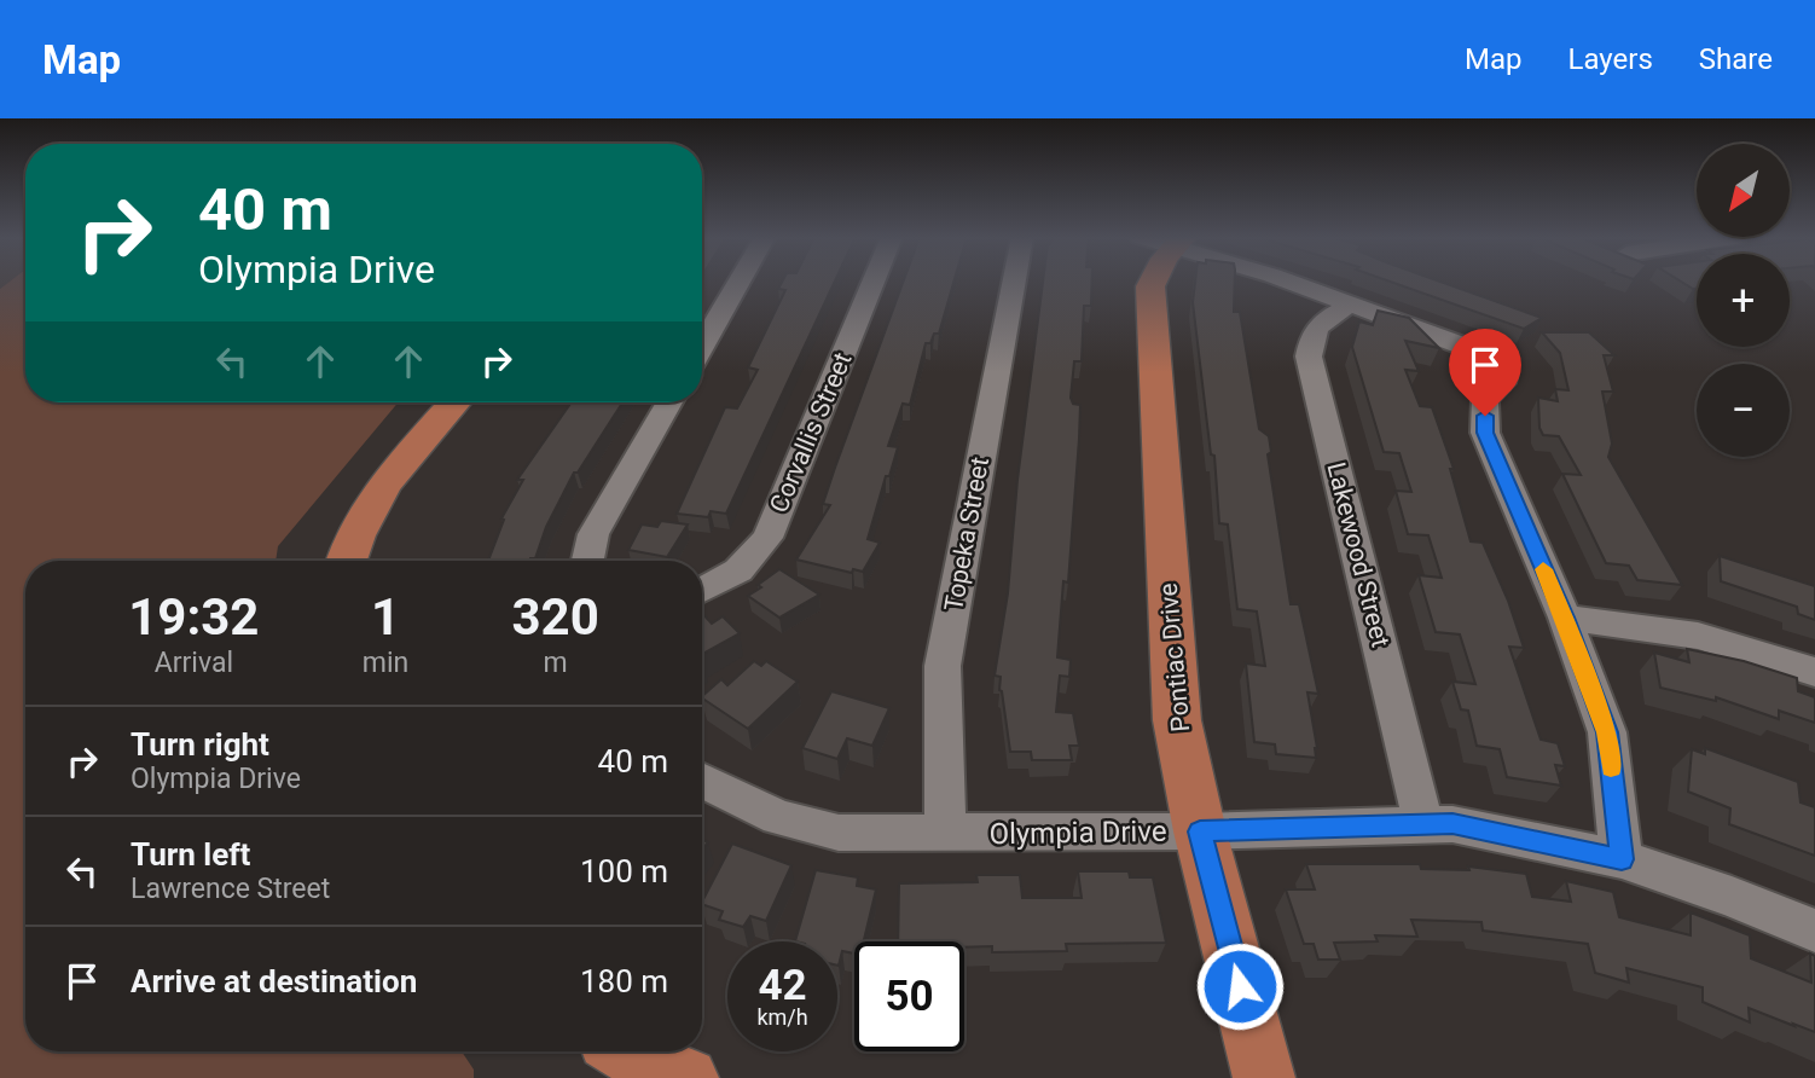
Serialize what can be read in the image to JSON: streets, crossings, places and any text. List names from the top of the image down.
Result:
{
  "streets": {
    "main road": ["Pontiac Drive"],
    "street": [
      "Corvallis Street",
      "Topeka Street",
      "Lakewood Street",
      "Olympia Drive"
    ]
  },
  "crossings": [
    ["Topeka Street", "Olympia Drive"],
    ["Lakewood Street", "Olympia Drive"],
    ["Pontiac Drive", "Olympia Drive"]
  ],
  "north": "bottom left",
  "page": {
    "header": "Map",
    "nav": ["Map", "Layers", "Share"],
    "map_buttons": ["+", "−"],
    "turn": ["40 m", "Olympia Drive"],
    "eta": [
      "19:32",
      "Arrival",
      "1",
      "min",
      "320",
      "m"
    ],
    "list": [
      {
        "name": "Turn right",
        "note": "Olympia Drive",
        "value": "40 m"
      },
      {
        "name": "Turn left",
        "note": "Lawrence Street",
        "value": "100 m"
      },
      {
        "name": "Arrive at destination",
        "value": "180 m"
      }
    ],
    "speed": "42 km/h",
    "limit": "50"
  }
}
